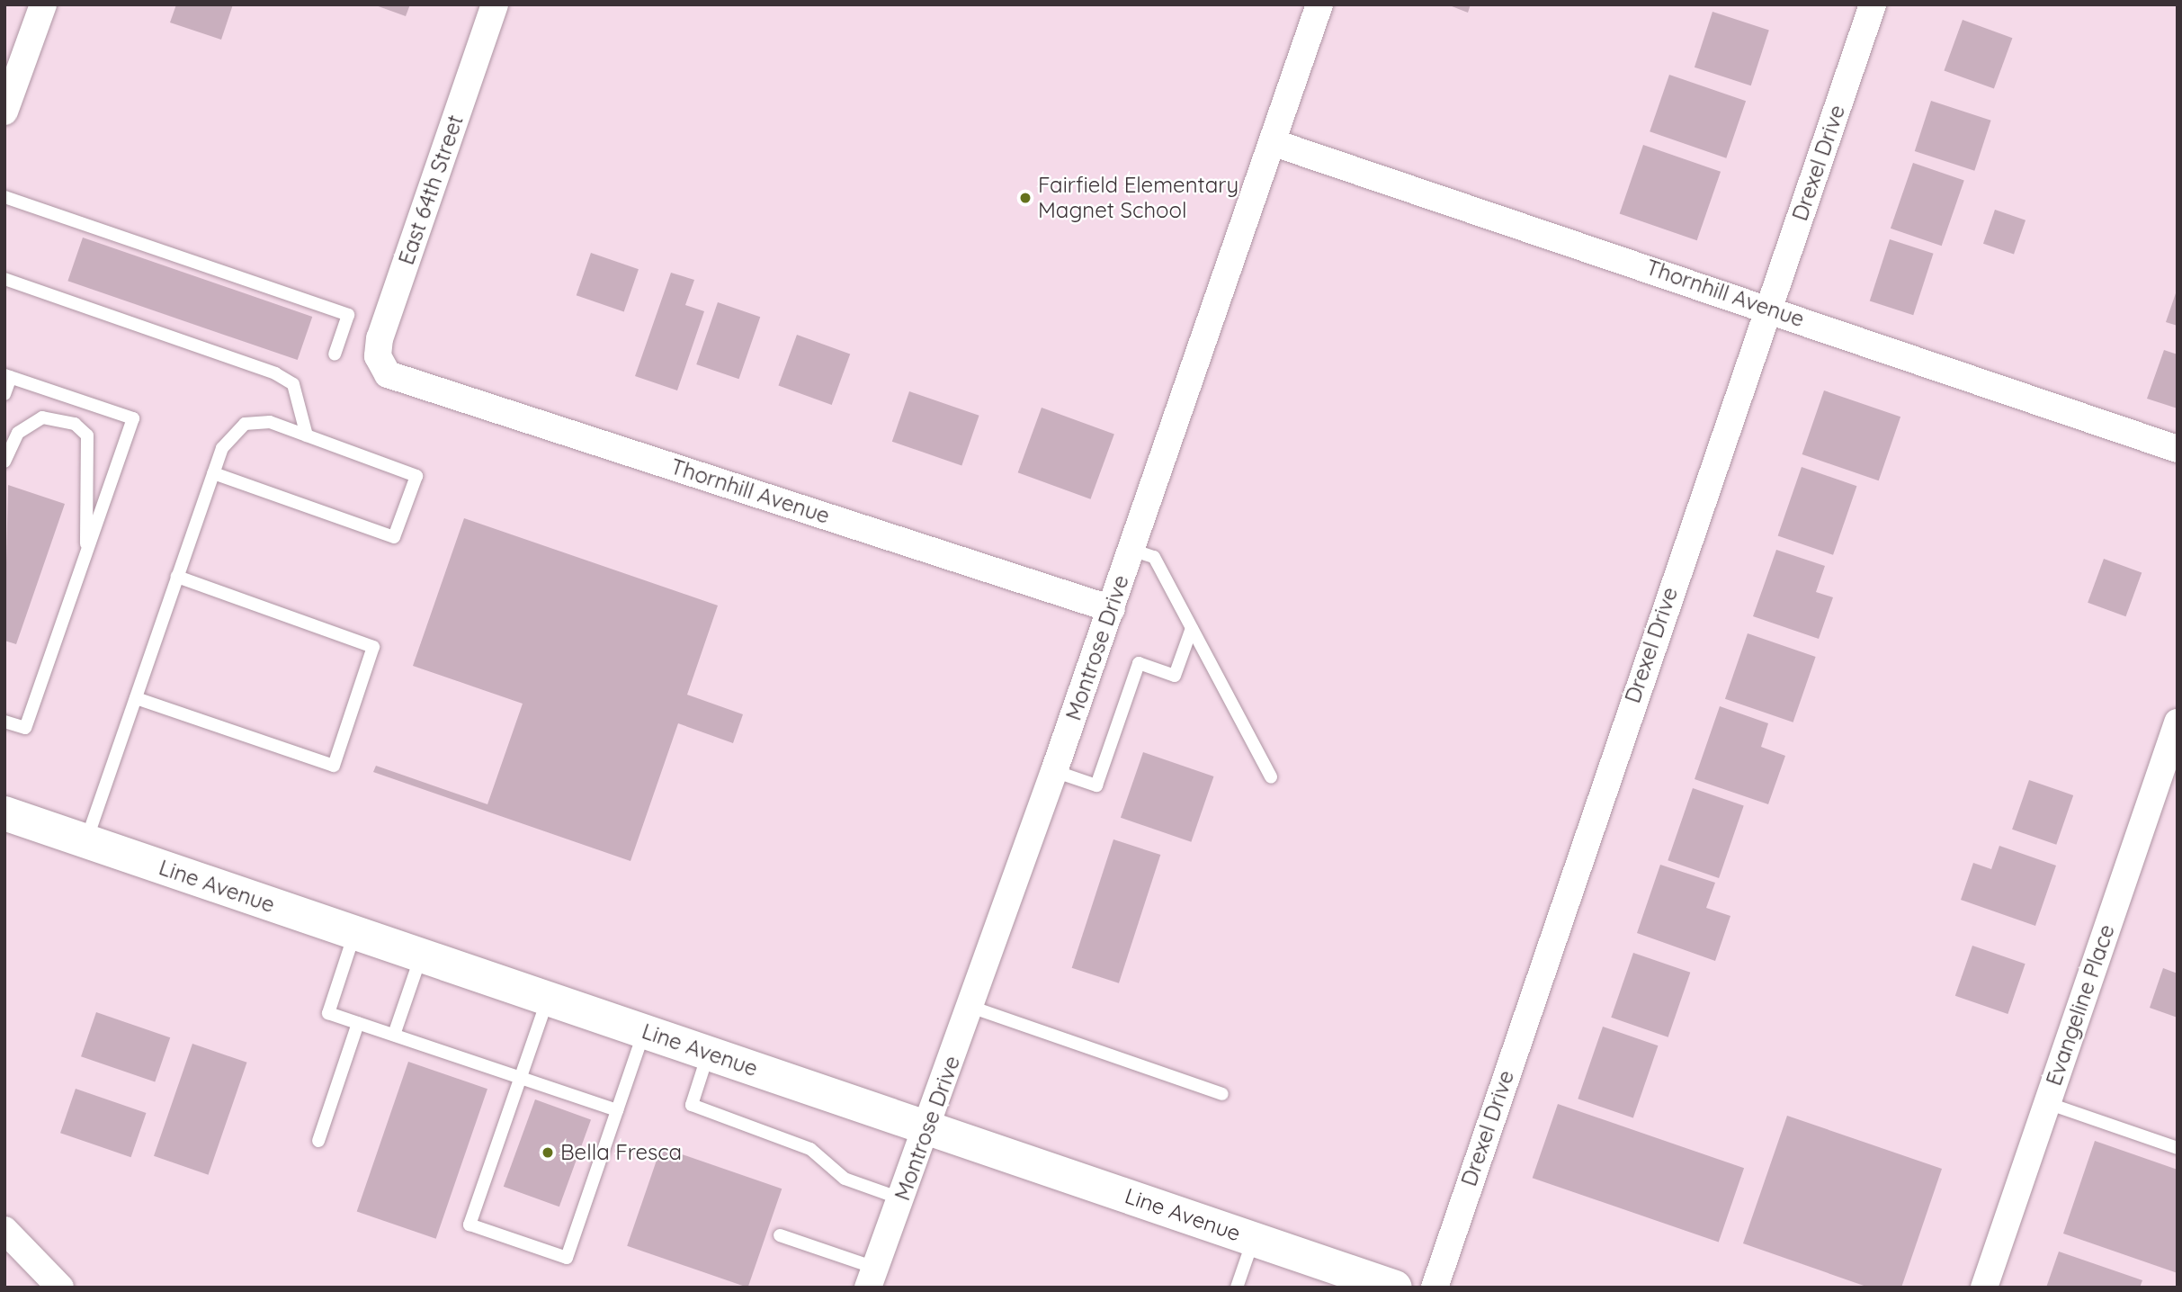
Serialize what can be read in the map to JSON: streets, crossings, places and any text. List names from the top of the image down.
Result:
{
  "streets": {
    "main road": ["Line Avenue"],
    "street": [
      "Drexel Drive",
      "East 64th Street",
      "Thornhill Avenue",
      "Montrose Drive",
      "Evangeline Place"
    ]
  },
  "crossings": [
    ["Drexel Drive", "Thornhill Avenue"],
    ["East 64th Street", "Thornhill Avenue"],
    ["Thornhill Avenue", "Montrose Drive"],
    ["Montrose Drive", "Line Avenue"]
  ],
  "places": ["Fairfield Elementary Magnet School", "Bella Fresca"]
}
